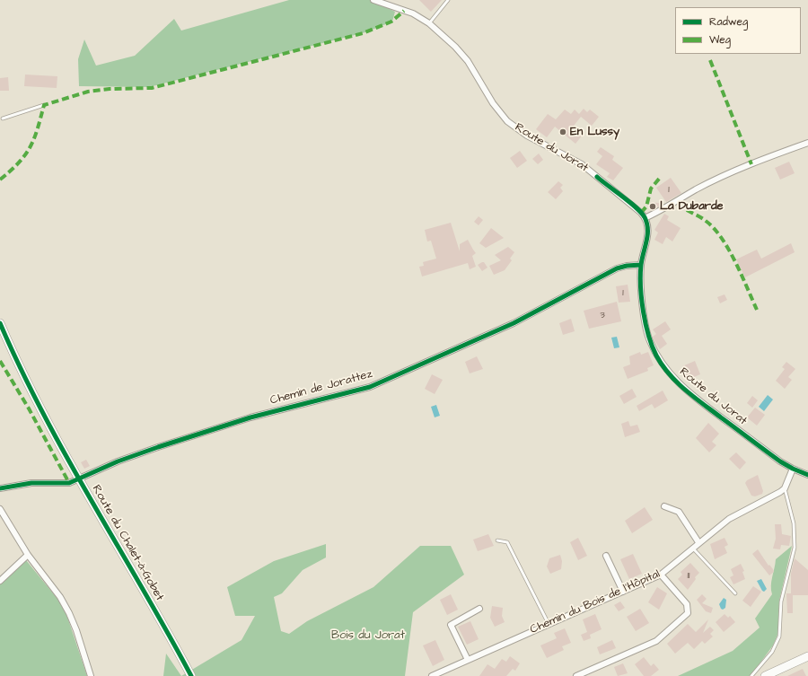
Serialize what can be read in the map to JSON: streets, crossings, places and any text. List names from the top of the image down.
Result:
{
  "streets": {
    "main road": ["Route du Chalet-à-Gobet"],
    "street": ["Route du Jorat", "Chemin de Jorattez", "Chemin du Bois de l'Hôpital"]
  },
  "crossings": [
    ["Route du Jorat", "Chemin de Jorattez"],
    ["Chemin de Jorattez", "Route du Chalet-à-Gobet"]
  ],
  "parks": ["Bois du Jorat"],
  "places": ["En Lussy", "La Dubarde"],
  "house_numbers": [
    "1",
    "1",
    "3",
    "11"
  ],
  "legend": ["Radweg", "Weg"]
}
